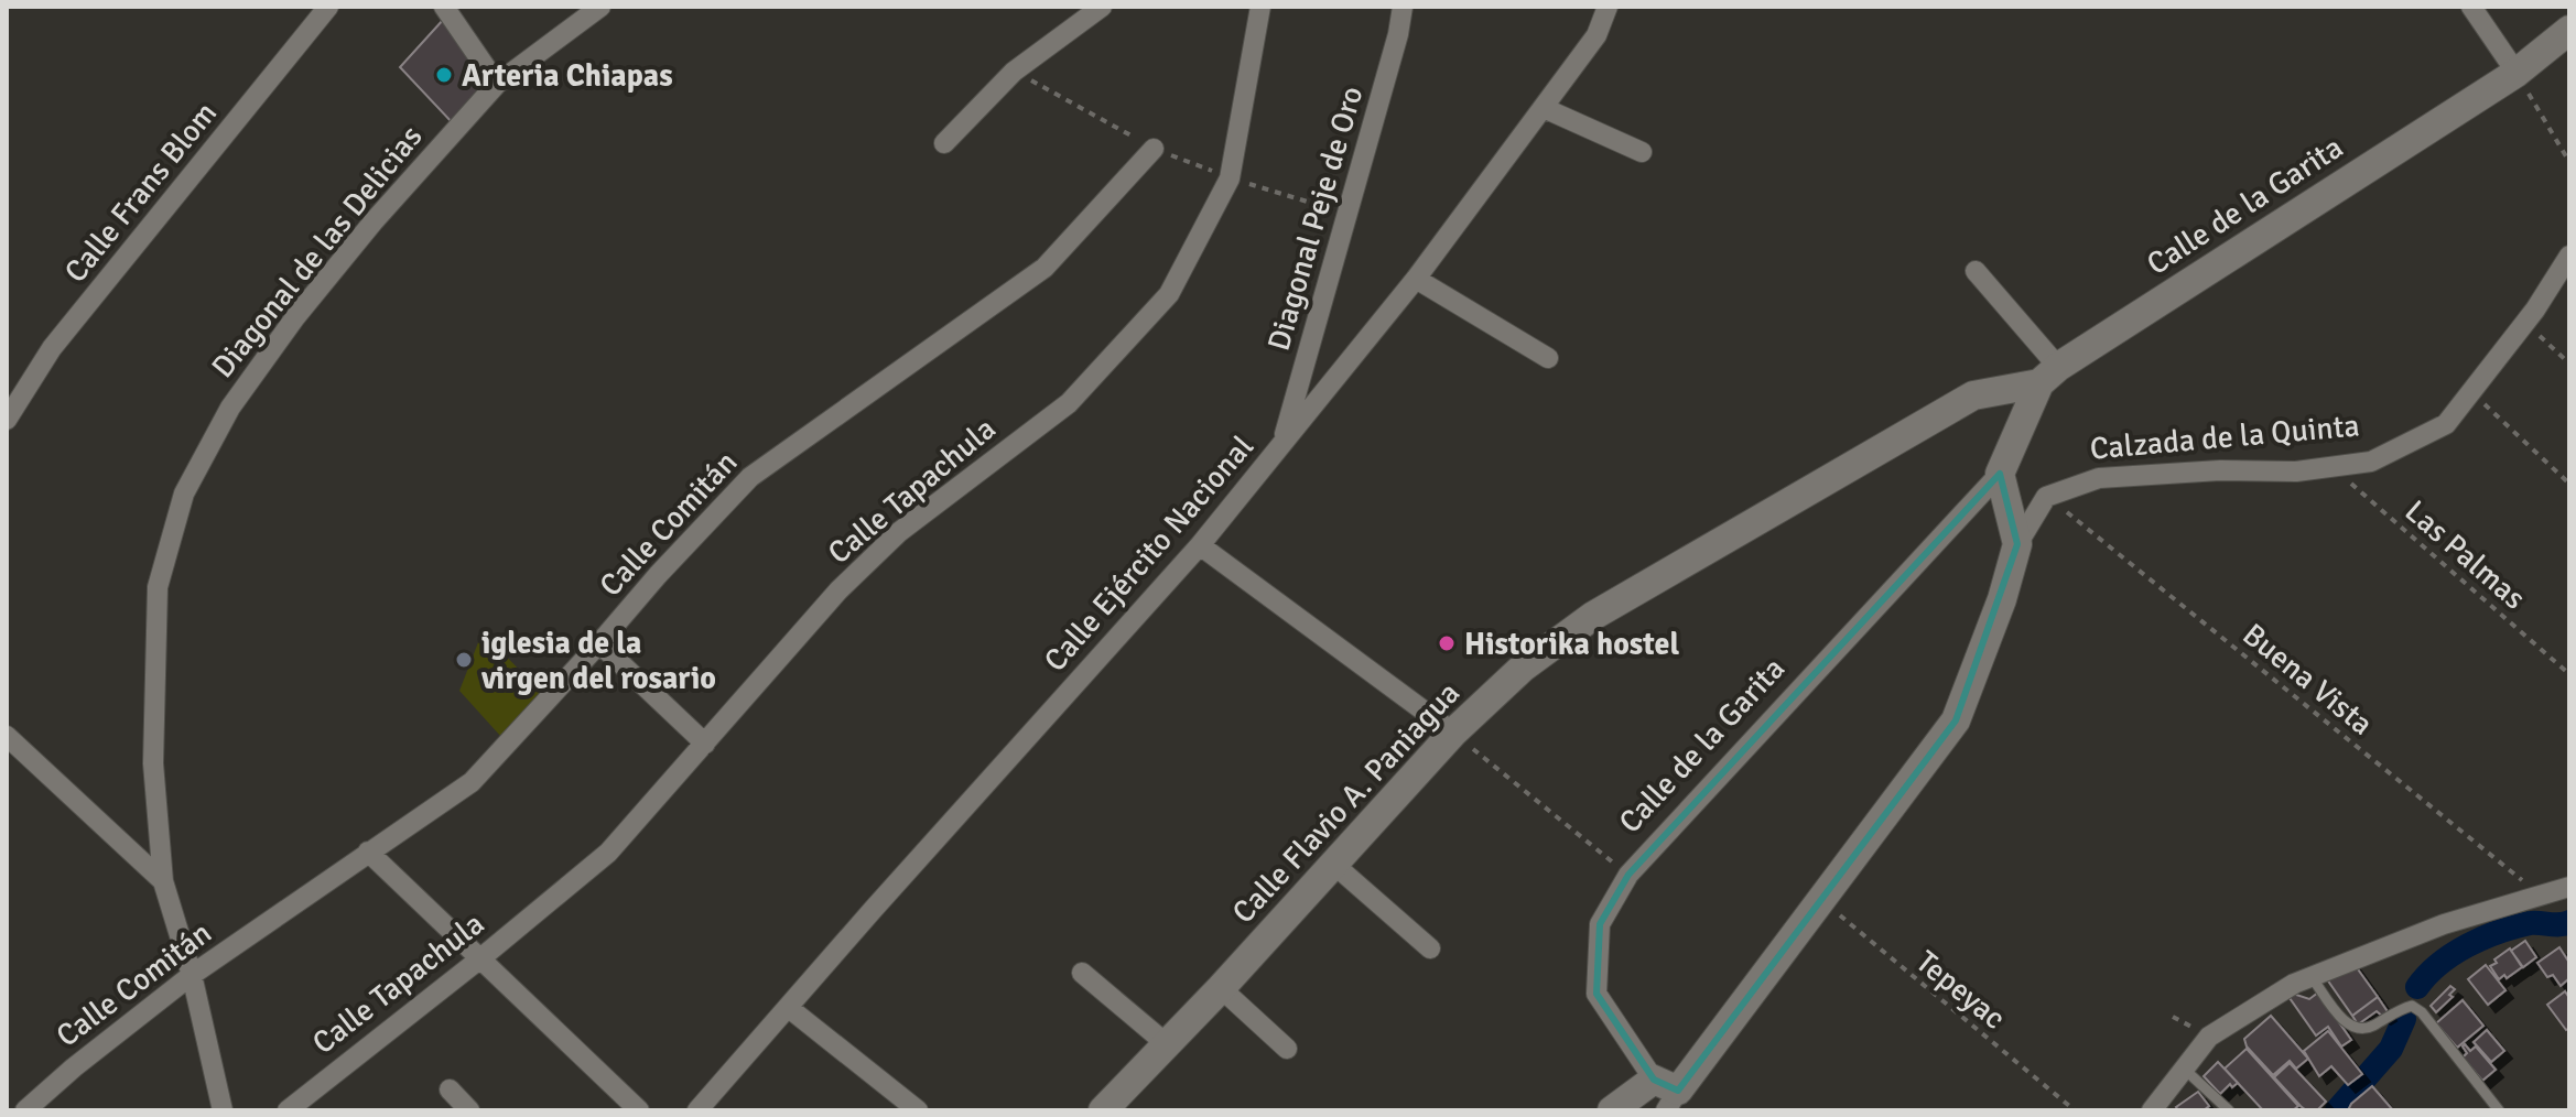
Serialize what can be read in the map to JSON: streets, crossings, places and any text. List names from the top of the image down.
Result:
{
  "streets": {
    "street": [
      "Calle Frans Blom",
      "Calle de la Garita",
      "Diagonal Peje de Oro",
      "Diagonal de las Delicias",
      "Calzada de la Quinta",
      "Calle Tapachula",
      "Calle Comitán",
      "Calle Ejército Nacional",
      "Calle Flavio A. Paniagua"
    ],
    "path": ["Las Palmas", "Buena Vista", "Tepeyac"]
  },
  "crossings": [
    ["Calle de la Garita", "Calle Flavio A. Paniagua"],
    ["Diagonal Peje de Oro", "Calle Ejército Nacional"],
    ["Diagonal de las Delicias", "Calle Comitán"],
    ["Calzada de la Quinta", "Las Palmas"],
    ["Calzada de la Quinta", "Buena Vista"]
  ],
  "places": ["Arteria Chiapas", "Historika hostel", "iglesia de la virgen del rosario"]
}
